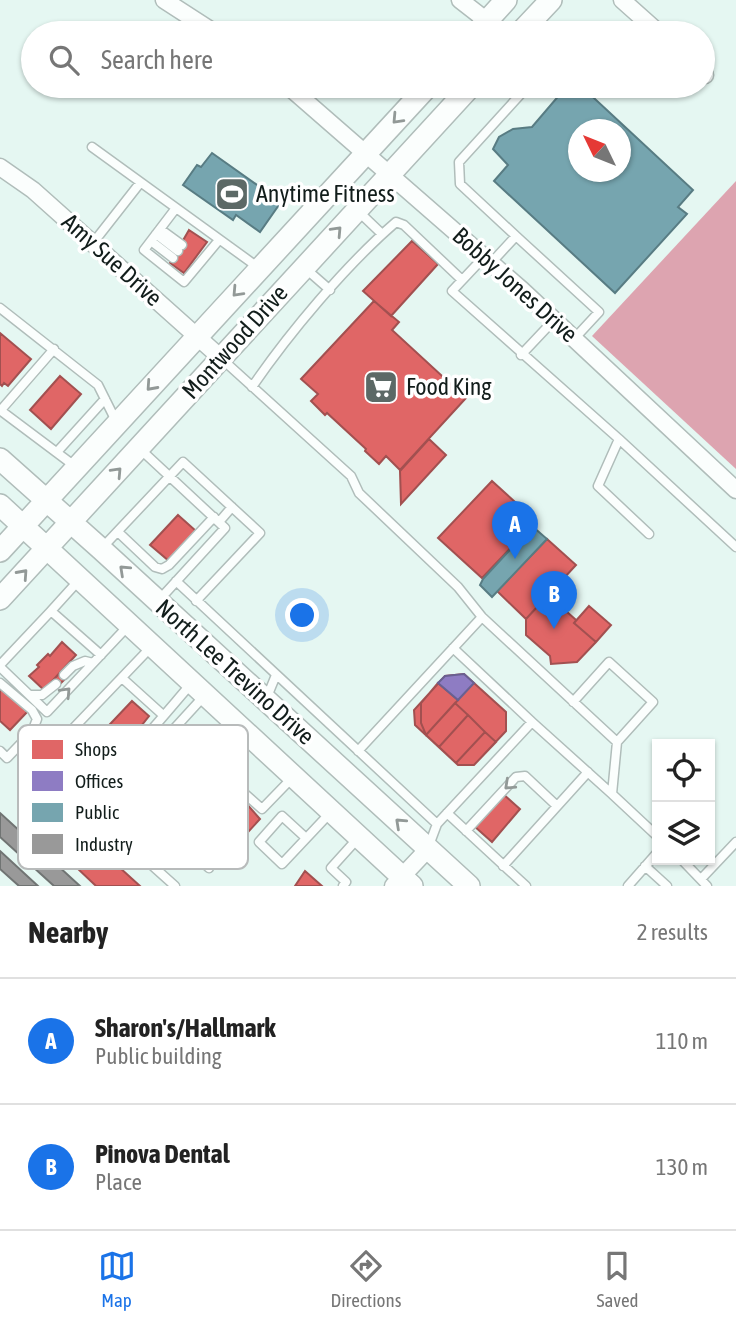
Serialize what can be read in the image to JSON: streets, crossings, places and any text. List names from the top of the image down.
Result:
{
  "streets": {
    "main road": ["Montwood Drive", "North Lee Trevino Drive"],
    "street": ["Amy Sue Drive", "Bobby Jones Drive"]
  },
  "crossings": [
    ["Amy Sue Drive", "Montwood Drive"],
    ["Bobby Jones Drive", "Montwood Drive"],
    ["Montwood Drive", "North Lee Trevino Drive"]
  ],
  "places": {
    "sports": ["Anytime Fitness"],
    "supermarket": ["Food King"]
  },
  "legend": [
    "Shops",
    "Offices",
    "Public",
    "Industry"
  ],
  "north": "top left",
  "page": {
    "search": "Search here",
    "pins": ["A", "B"],
    "heading": ["Nearby", "2 results"],
    "list": [
      {
        "mark": "A",
        "name": "Sharon's/Hallmark",
        "note": "Public building",
        "value": "110 m"
      },
      {
        "mark": "B",
        "name": "Pinova Dental",
        "note": "Place",
        "value": "130 m"
      }
    ],
    "nav": ["Map", "Directions", "Saved"]
  }
}
